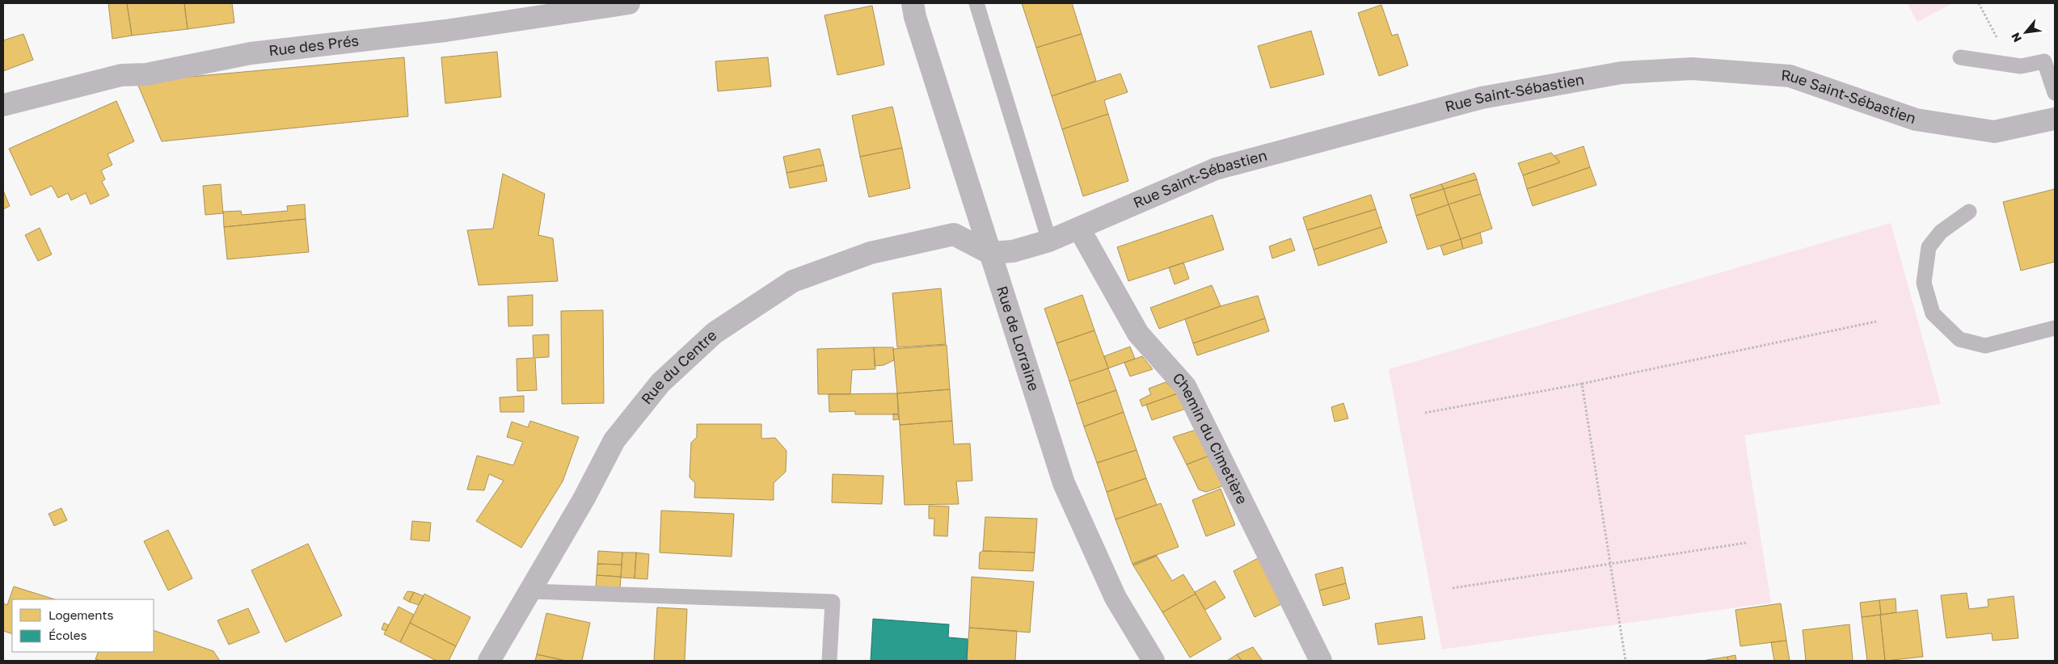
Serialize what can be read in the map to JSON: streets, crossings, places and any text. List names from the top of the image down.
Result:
{
  "streets": {
    "street": [
      "Rue des Prés",
      "Rue Saint-Sébastien",
      "Rue de Lorraine",
      "Rue du Centre",
      "Chemin du Cimetière"
    ]
  },
  "crossings": [
    ["Rue Saint-Sébastien", "Rue de Lorraine"],
    ["Rue Saint-Sébastien", "Rue du Centre"],
    ["Rue Saint-Sébastien", "Chemin du Cimetière"],
    ["Rue de Lorraine", "Rue du Centre"]
  ],
  "legend": ["Logements", "Écoles"],
  "north": "bottom left"
}
